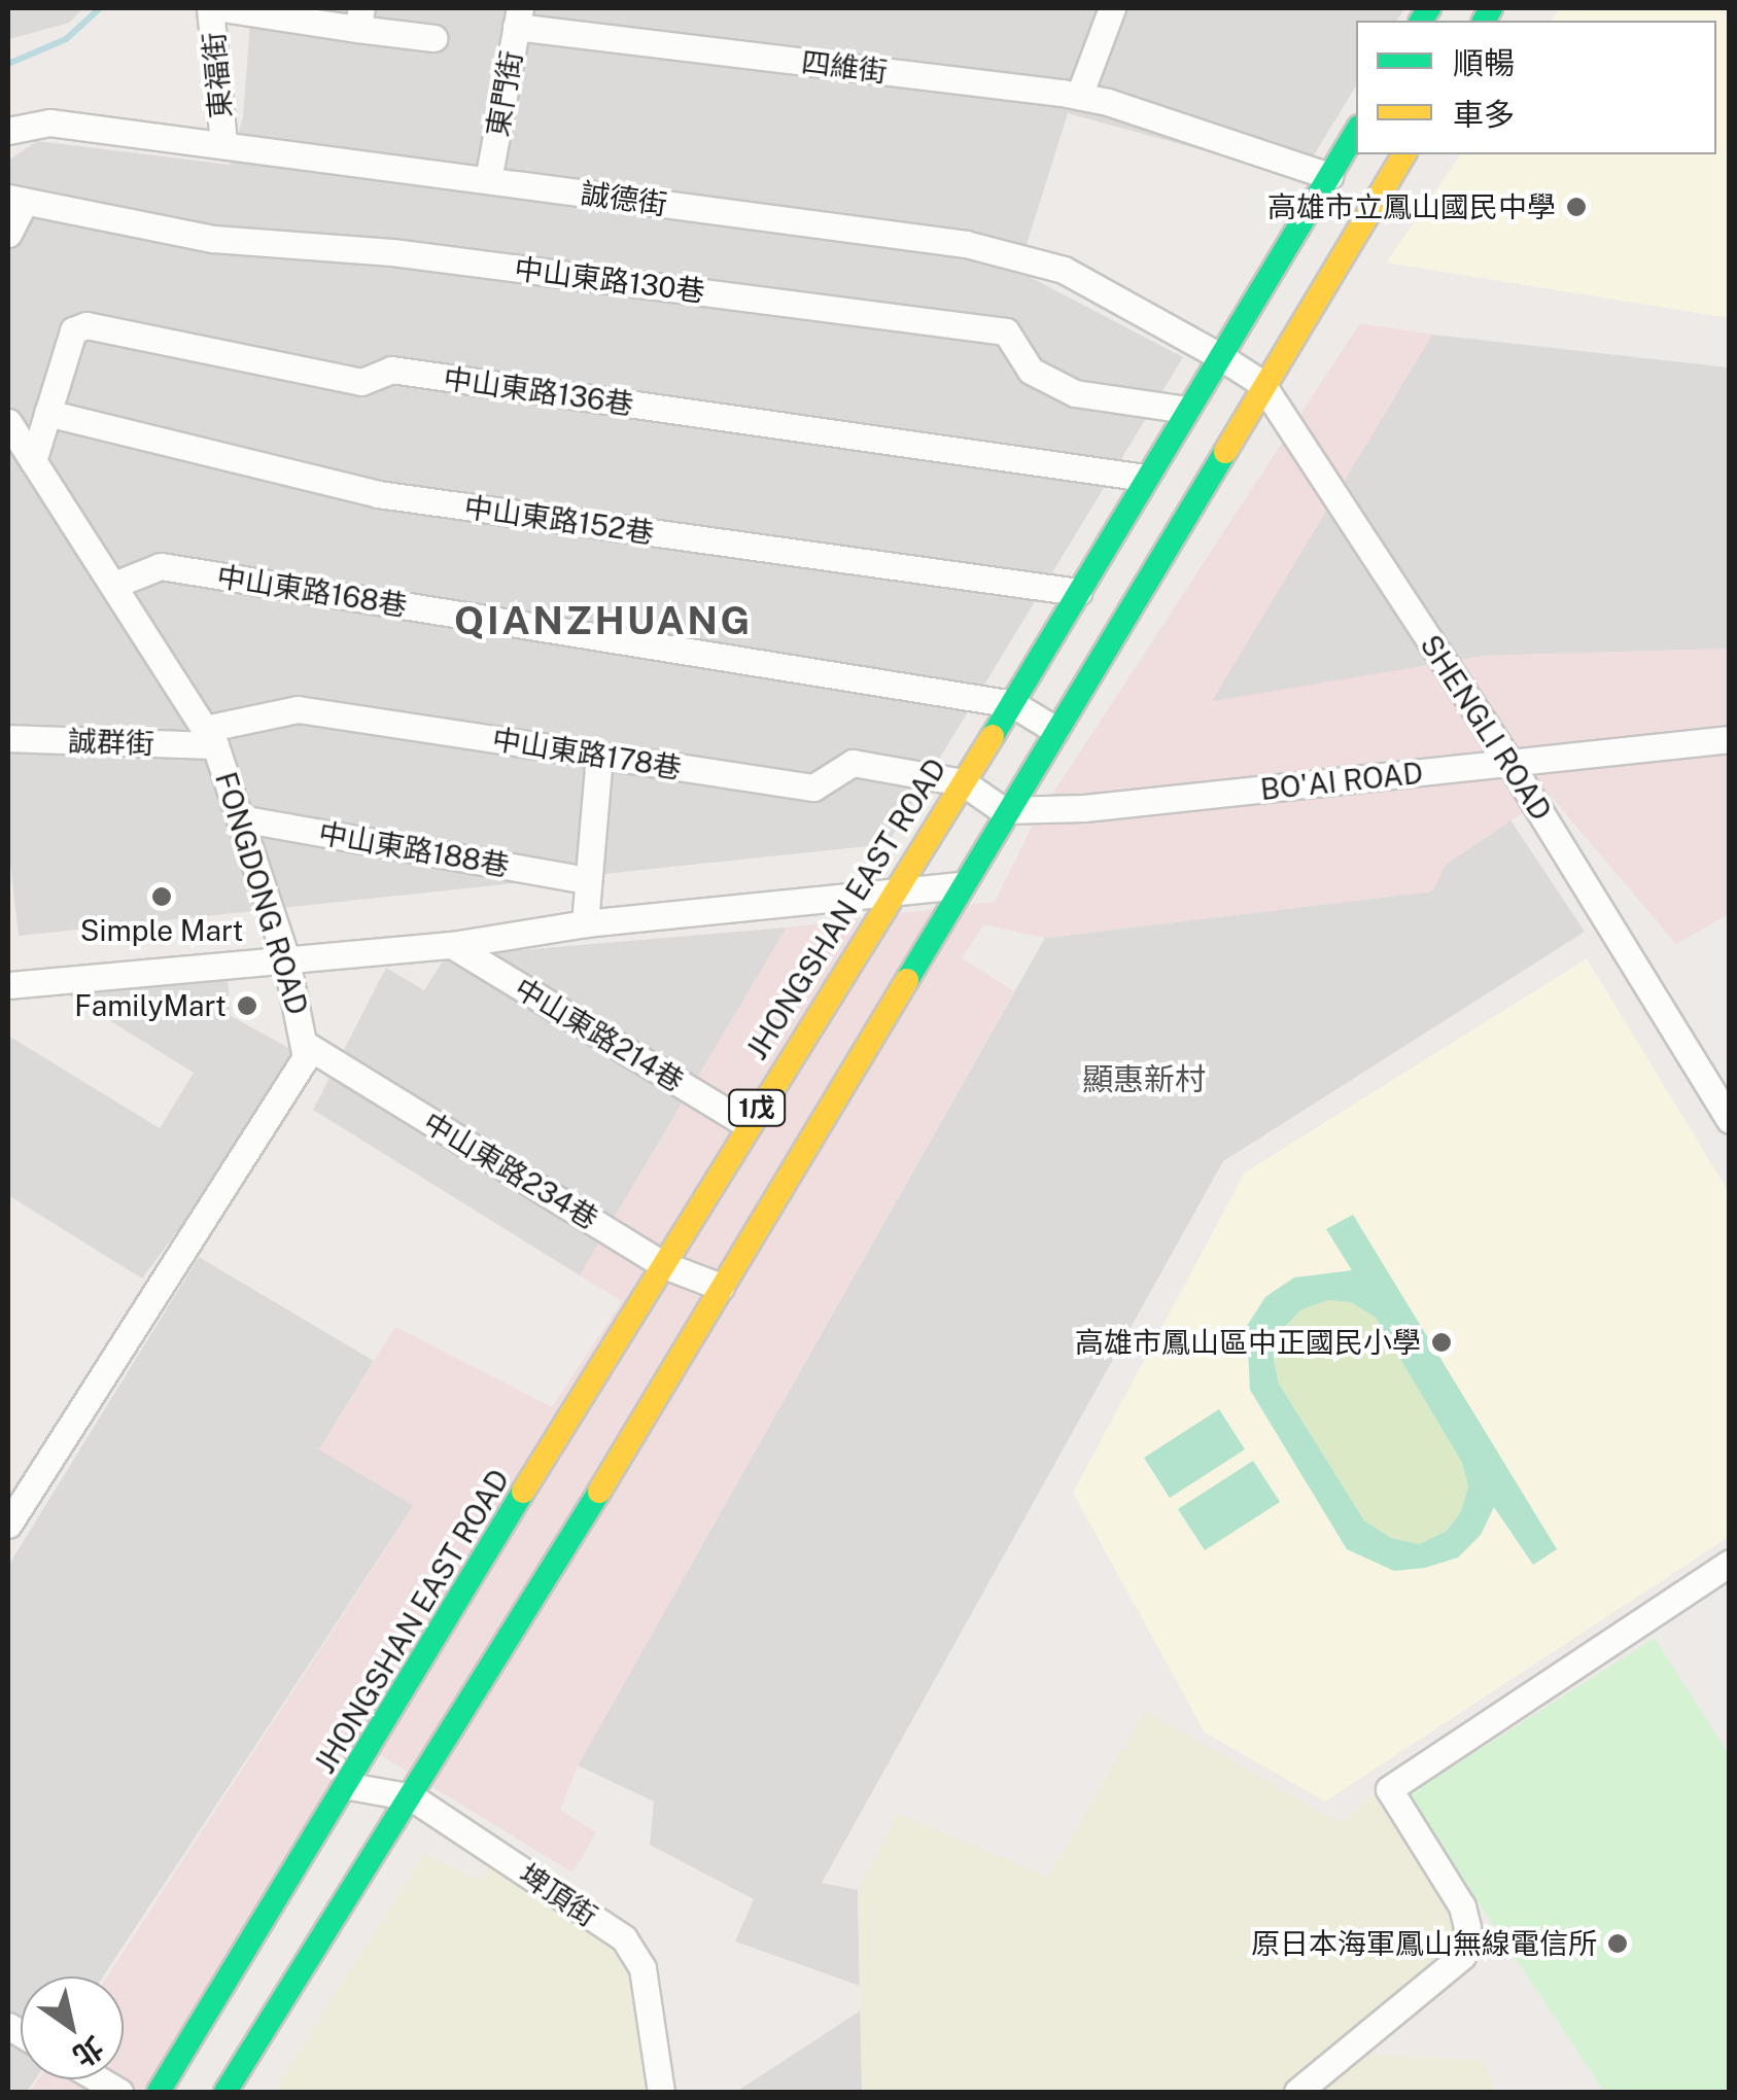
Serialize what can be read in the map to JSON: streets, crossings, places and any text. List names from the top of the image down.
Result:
{
  "streets": {
    "main road": ["JHONGSHAN EAST ROAD", "1戊"],
    "street": [
      "四維街",
      "東福街",
      "東門街",
      "誠德街",
      "中山東路130巷",
      "中山東路136巷",
      "中山東路152巷",
      "中山東路168巷",
      "SHENGLI ROAD",
      "誠群街",
      "中山東路178巷",
      "BO'AI ROAD",
      "中山東路188巷",
      "FONGDONG ROAD",
      "中山東路214巷",
      "中山東路234巷",
      "埤頂街"
    ]
  },
  "crossings": [
    ["四維街", "東門街"],
    ["四維街", "JHONGSHAN EAST ROAD"],
    ["東福街", "誠德街"],
    ["東門街", "誠德街"],
    ["誠德街", "SHENGLI ROAD"],
    ["誠德街", "JHONGSHAN EAST ROAD"],
    ["中山東路130巷", "JHONGSHAN EAST ROAD"],
    ["中山東路136巷", "中山東路152巷"],
    ["中山東路136巷", "FONGDONG ROAD"],
    ["中山東路136巷", "JHONGSHAN EAST ROAD"],
    ["中山東路152巷", "JHONGSHAN EAST ROAD"],
    ["中山東路168巷", "FONGDONG ROAD"],
    ["中山東路168巷", "JHONGSHAN EAST ROAD"],
    ["中山東路168巷", "1戊"],
    ["SHENGLI ROAD", "BO'AI ROAD"],
    ["SHENGLI ROAD", "JHONGSHAN EAST ROAD"],
    ["SHENGLI ROAD", "1戊"],
    ["誠群街", "中山東路178巷"],
    ["誠群街", "FONGDONG ROAD"],
    ["中山東路178巷", "FONGDONG ROAD"],
    ["中山東路178巷", "JHONGSHAN EAST ROAD"],
    ["BO'AI ROAD", "1戊"],
    ["中山東路188巷", "FONGDONG ROAD"],
    ["FONGDONG ROAD", "中山東路234巷"],
    ["JHONGSHAN EAST ROAD", "中山東路214巷"],
    ["JHONGSHAN EAST ROAD", "中山東路234巷"],
    ["JHONGSHAN EAST ROAD", "埤頂街"],
    ["1戊", "中山東路234巷"],
    ["1戊", "埤頂街"]
  ],
  "districts": ["QIANZHUANG", "顯惠新村"],
  "places": [
    "高雄市立鳳山國民中學",
    "Simple Mart",
    "FamilyMart",
    "高雄市鳳山區中正國民小學",
    "原日本海軍鳳山無線電信所"
  ],
  "legend": ["順暢", "車多"],
  "north": "bottom right"
}
